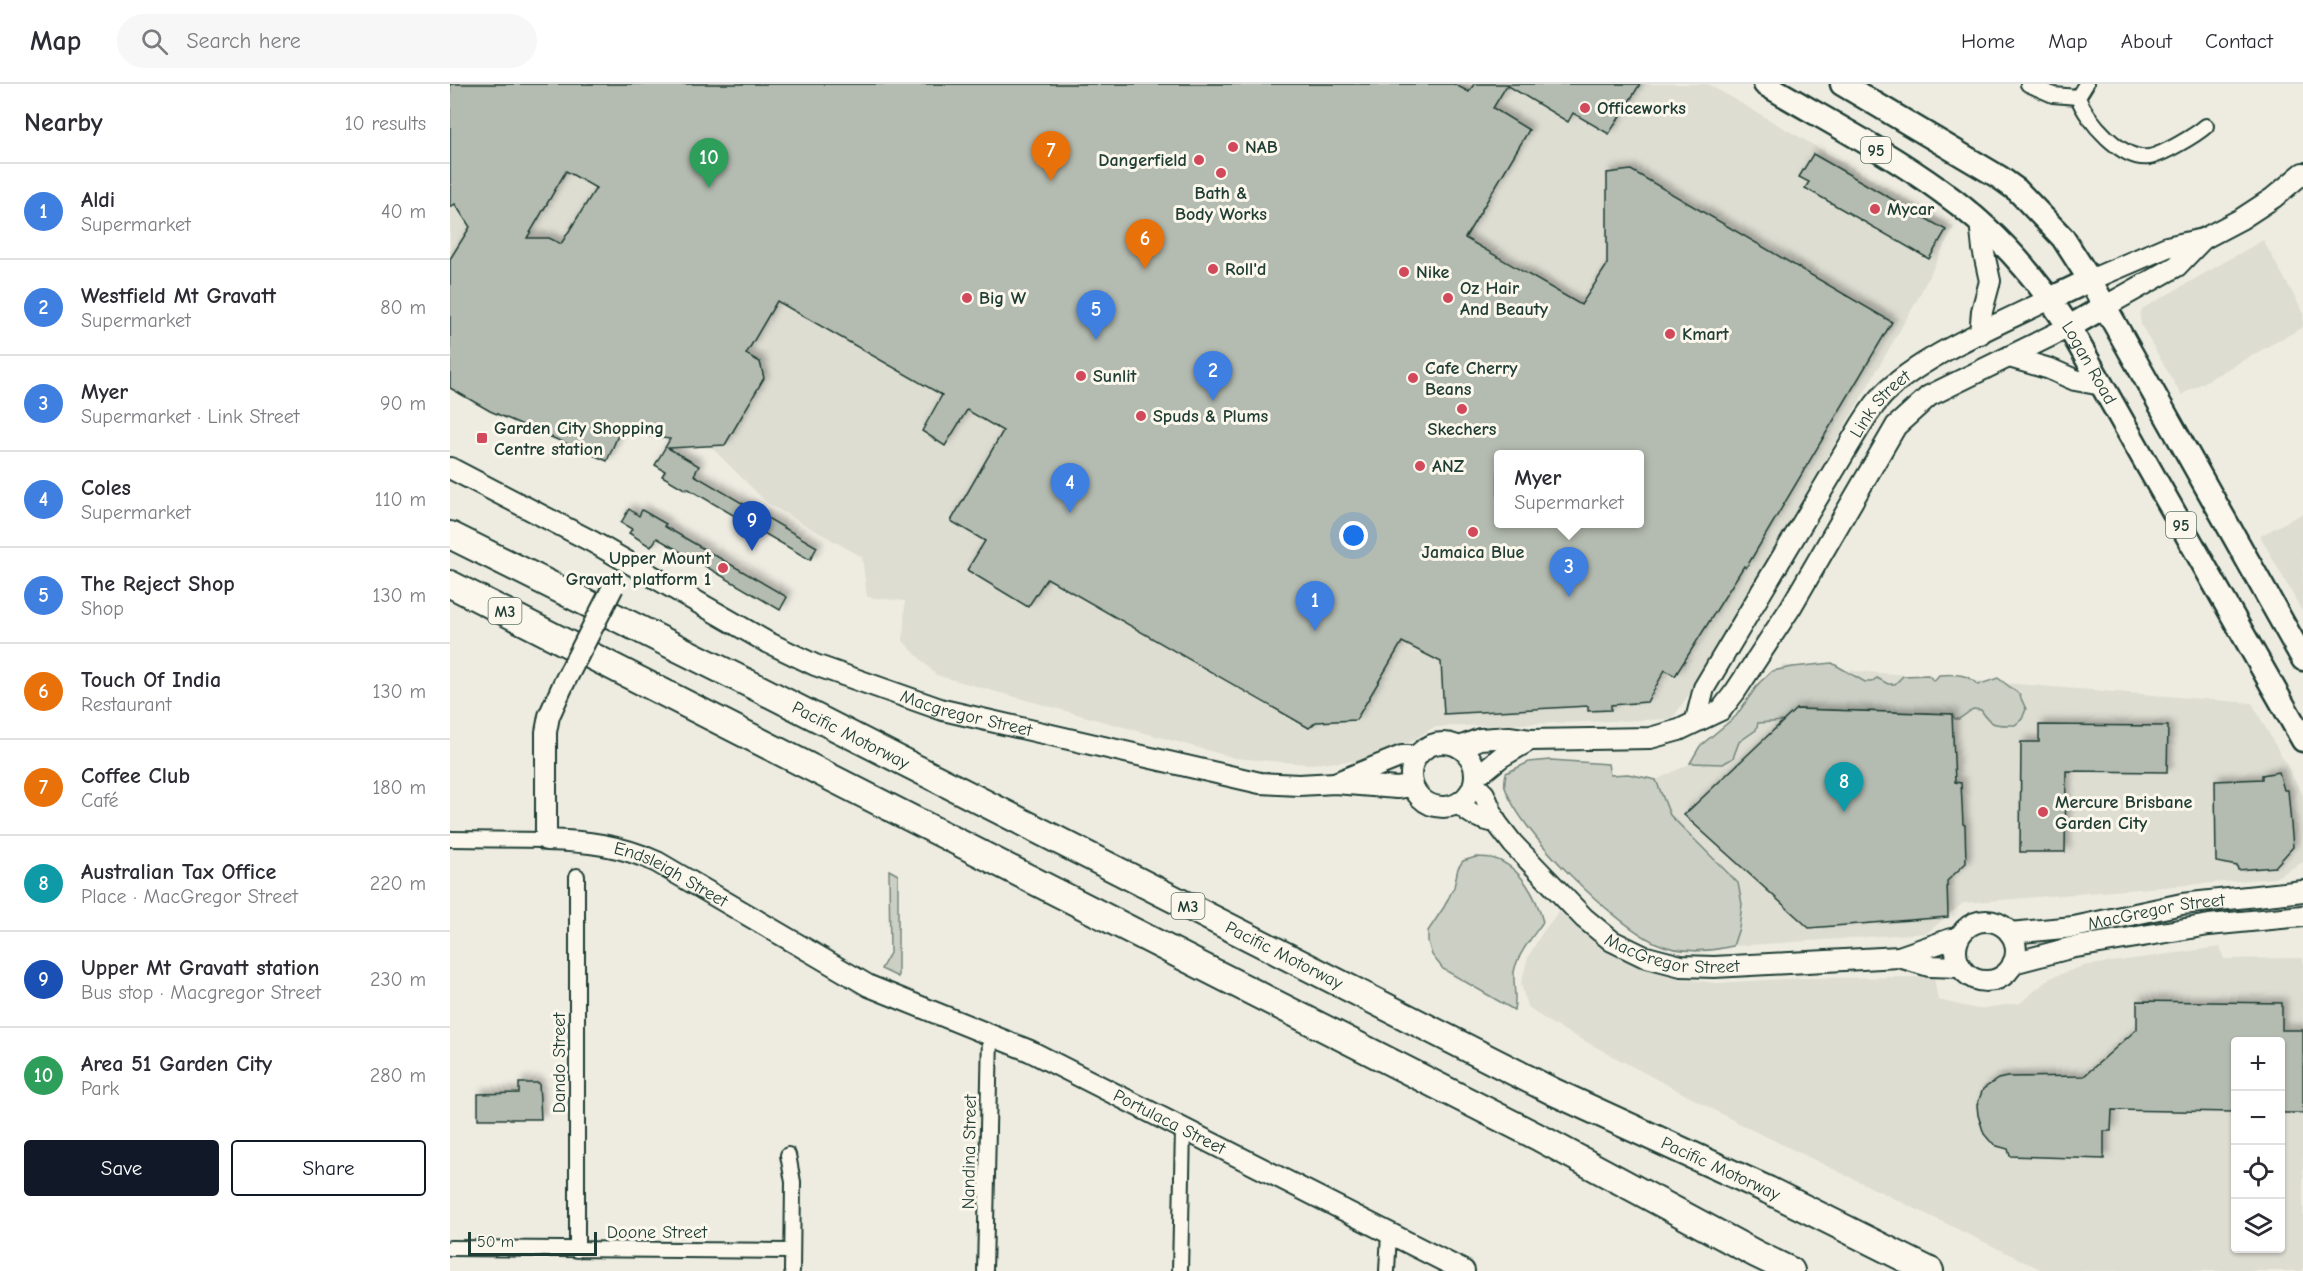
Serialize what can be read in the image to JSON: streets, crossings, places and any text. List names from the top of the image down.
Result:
{
  "streets": {
    "highway": ["M3", "Pacific Motorway"],
    "main road": ["95", "Logan Road", "Link Street"],
    "street": [
      "Macgregor Street",
      "Endsleigh Street",
      "MacGregor Street",
      "Dando Street",
      "Portulaca Street",
      "Nandina Street",
      "Doone Street"
    ]
  },
  "crossings": [
    ["95", "Link Street"],
    ["Logan Road", "Link Street"],
    ["Link Street", "Macgregor Street"],
    ["Link Street", "MacGregor Street"],
    ["Macgregor Street", "MacGregor Street"],
    ["Endsleigh Street", "Portulaca Street"],
    ["Dando Street", "Doone Street"],
    ["Portulaca Street", "Nandina Street"]
  ],
  "places": {
    "other": [
      "Officeworks",
      "NAB",
      "Dangerfield",
      "Bath & Body Works",
      "Mycar",
      "Roll'd",
      "Nike",
      "Big W",
      "Oz Hair And Beauty",
      "Kmart",
      "Sunlit",
      "Cafe Cherry Beans",
      "Skechers",
      "Spuds & Plums",
      "ANZ",
      "Jamaica Blue",
      "Upper Mount Gravatt, platform 1",
      "Mercure Brisbane Garden City"
    ],
    "transit": ["Garden City Shopping Centre station"]
  },
  "scale_bar": "50 m",
  "page": {
    "header": "Map",
    "search": "Search here",
    "nav": [
      "Home",
      "Map",
      "About",
      "Contact"
    ],
    "heading": ["Nearby", "10 results"],
    "pins": [
      "7",
      "10",
      "6",
      "5",
      "2",
      "4",
      "9",
      "3",
      "1",
      "8"
    ],
    "list": [
      {
        "mark": "1",
        "name": "Aldi",
        "note": "Supermarket",
        "value": "40 m"
      },
      {
        "mark": "2",
        "name": "Westfield Mt Gravatt",
        "note": "Supermarket",
        "value": "80 m"
      },
      {
        "mark": "3",
        "name": "Myer",
        "note": "Supermarket · Link Street",
        "value": "90 m"
      },
      {
        "mark": "4",
        "name": "Coles",
        "note": "Supermarket",
        "value": "110 m"
      },
      {
        "mark": "5",
        "name": "The Reject Shop",
        "note": "Shop",
        "value": "130 m"
      },
      {
        "mark": "6",
        "name": "Touch Of India",
        "note": "Restaurant",
        "value": "130 m"
      },
      {
        "mark": "7",
        "name": "Coffee Club",
        "note": "Café",
        "value": "180 m"
      },
      {
        "mark": "8",
        "name": "Australian Tax Office",
        "note": "Place · MacGregor Street",
        "value": "220 m"
      },
      {
        "mark": "9",
        "name": "Upper Mt Gravatt station",
        "note": "Bus stop · Macgregor Street",
        "value": "230 m"
      },
      {
        "mark": "10",
        "name": "Area 51 Garden City",
        "note": "Park",
        "value": "280 m"
      }
    ],
    "popup": ["Myer", "Supermarket"],
    "map_buttons": ["+", "−"],
    "buttons": ["Save", "Share"],
    "scale": "50 m"
  }
}
